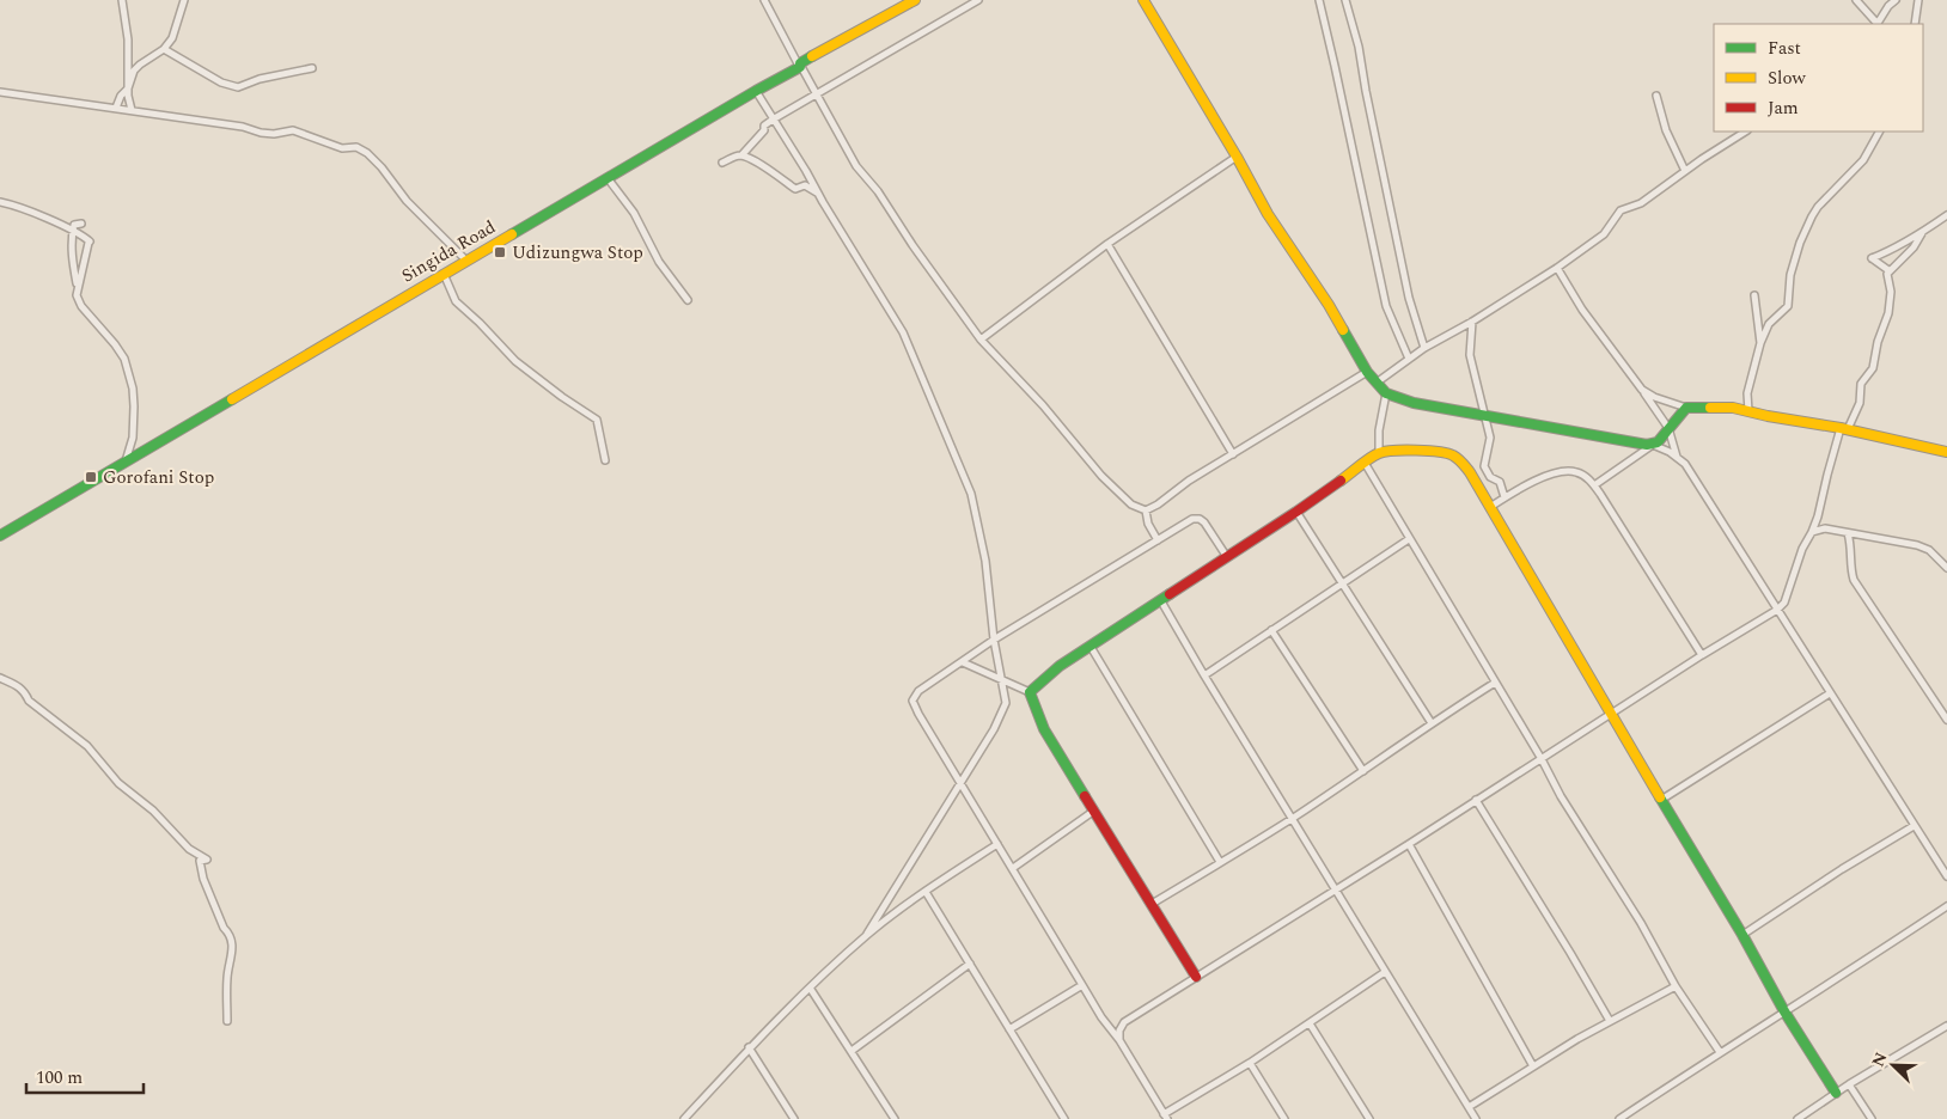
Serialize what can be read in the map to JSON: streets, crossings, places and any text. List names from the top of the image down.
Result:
{
  "streets": {
    "main road": ["Singida Road"]
  },
  "places": {
    "transit": ["Udizungwa Stop", "Gorofani Stop"]
  },
  "legend": ["Fast", "Slow", "Jam"],
  "scale_bar": "100 m",
  "north": "top left"
}
